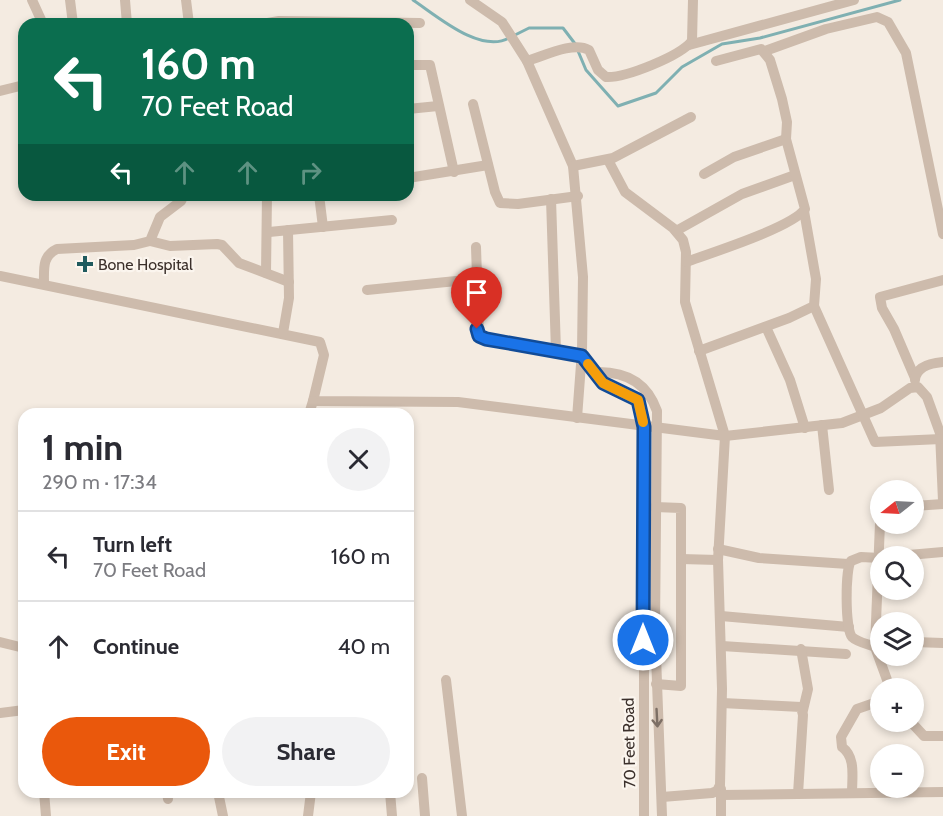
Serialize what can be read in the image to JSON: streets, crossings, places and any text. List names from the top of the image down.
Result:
{
  "streets": {
    "street": ["70 Feet Road"]
  },
  "places": {
    "health": ["Bone Hospital"]
  },
  "north": "left",
  "page": {
    "turn": ["160 m", "70 Feet Road"],
    "heading": ["1 min", "290 m · 17:34"],
    "map_buttons": ["+", "−"],
    "list": [
      {
        "name": "Turn left",
        "note": "70 Feet Road",
        "value": "160 m"
      },
      {
        "name": "Continue",
        "value": "40 m"
      }
    ],
    "buttons": ["Exit", "Share"]
  }
}
